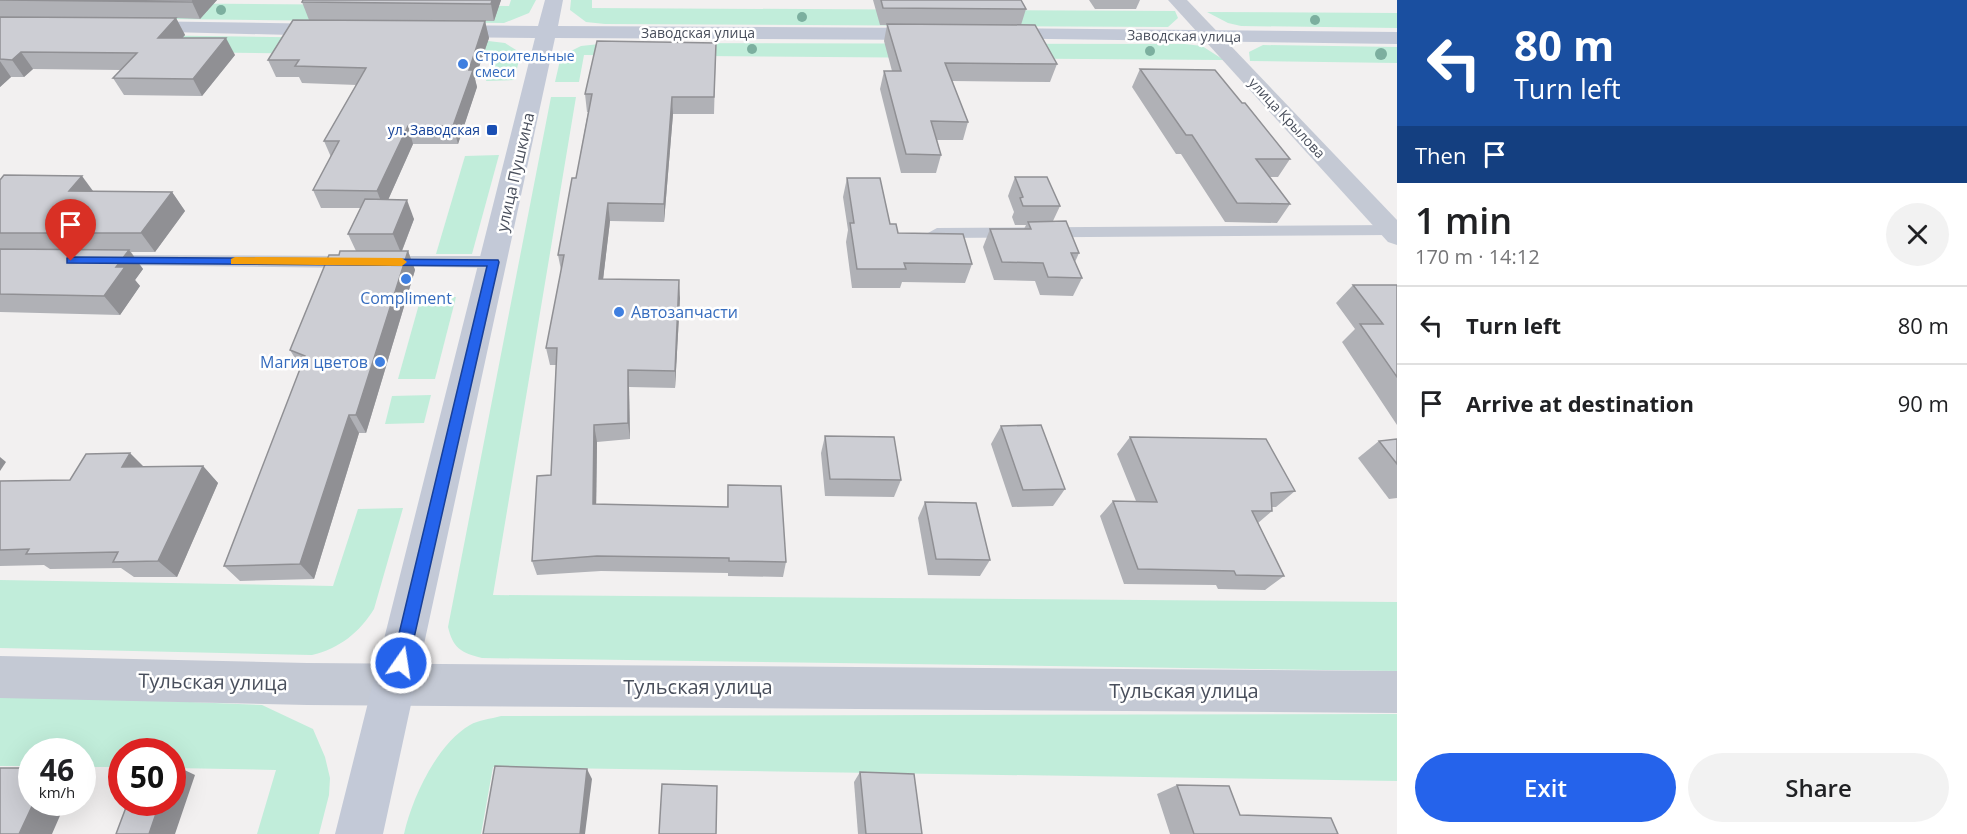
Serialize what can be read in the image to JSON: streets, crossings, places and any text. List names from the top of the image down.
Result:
{
  "streets": {
    "main road": ["Заводская улица", "улица Пушкина"],
    "street": ["улица Крылова", "Тульская улица"]
  },
  "crossings": [
    ["Заводская улица", "улица Крылова"],
    ["Заводская улица", "улица Пушкина"],
    ["улица Пушкина", "Тульская улица"]
  ],
  "places": {
    "other": [
      "Строительные смеси",
      "Compliment",
      "Автозапчасти",
      "Магия цветов"
    ],
    "transit": ["ул. Заводская"]
  },
  "page": {
    "turn": ["80 m", "Turn left"],
    "then": "Then",
    "heading": ["1 min", "170 m · 14:12"],
    "list": [
      {
        "name": "Turn left",
        "value": "80 m"
      },
      {
        "name": "Arrive at destination",
        "value": "90 m"
      }
    ],
    "speed": "46 km/h",
    "limit": "50",
    "buttons": ["Exit", "Share"]
  }
}
